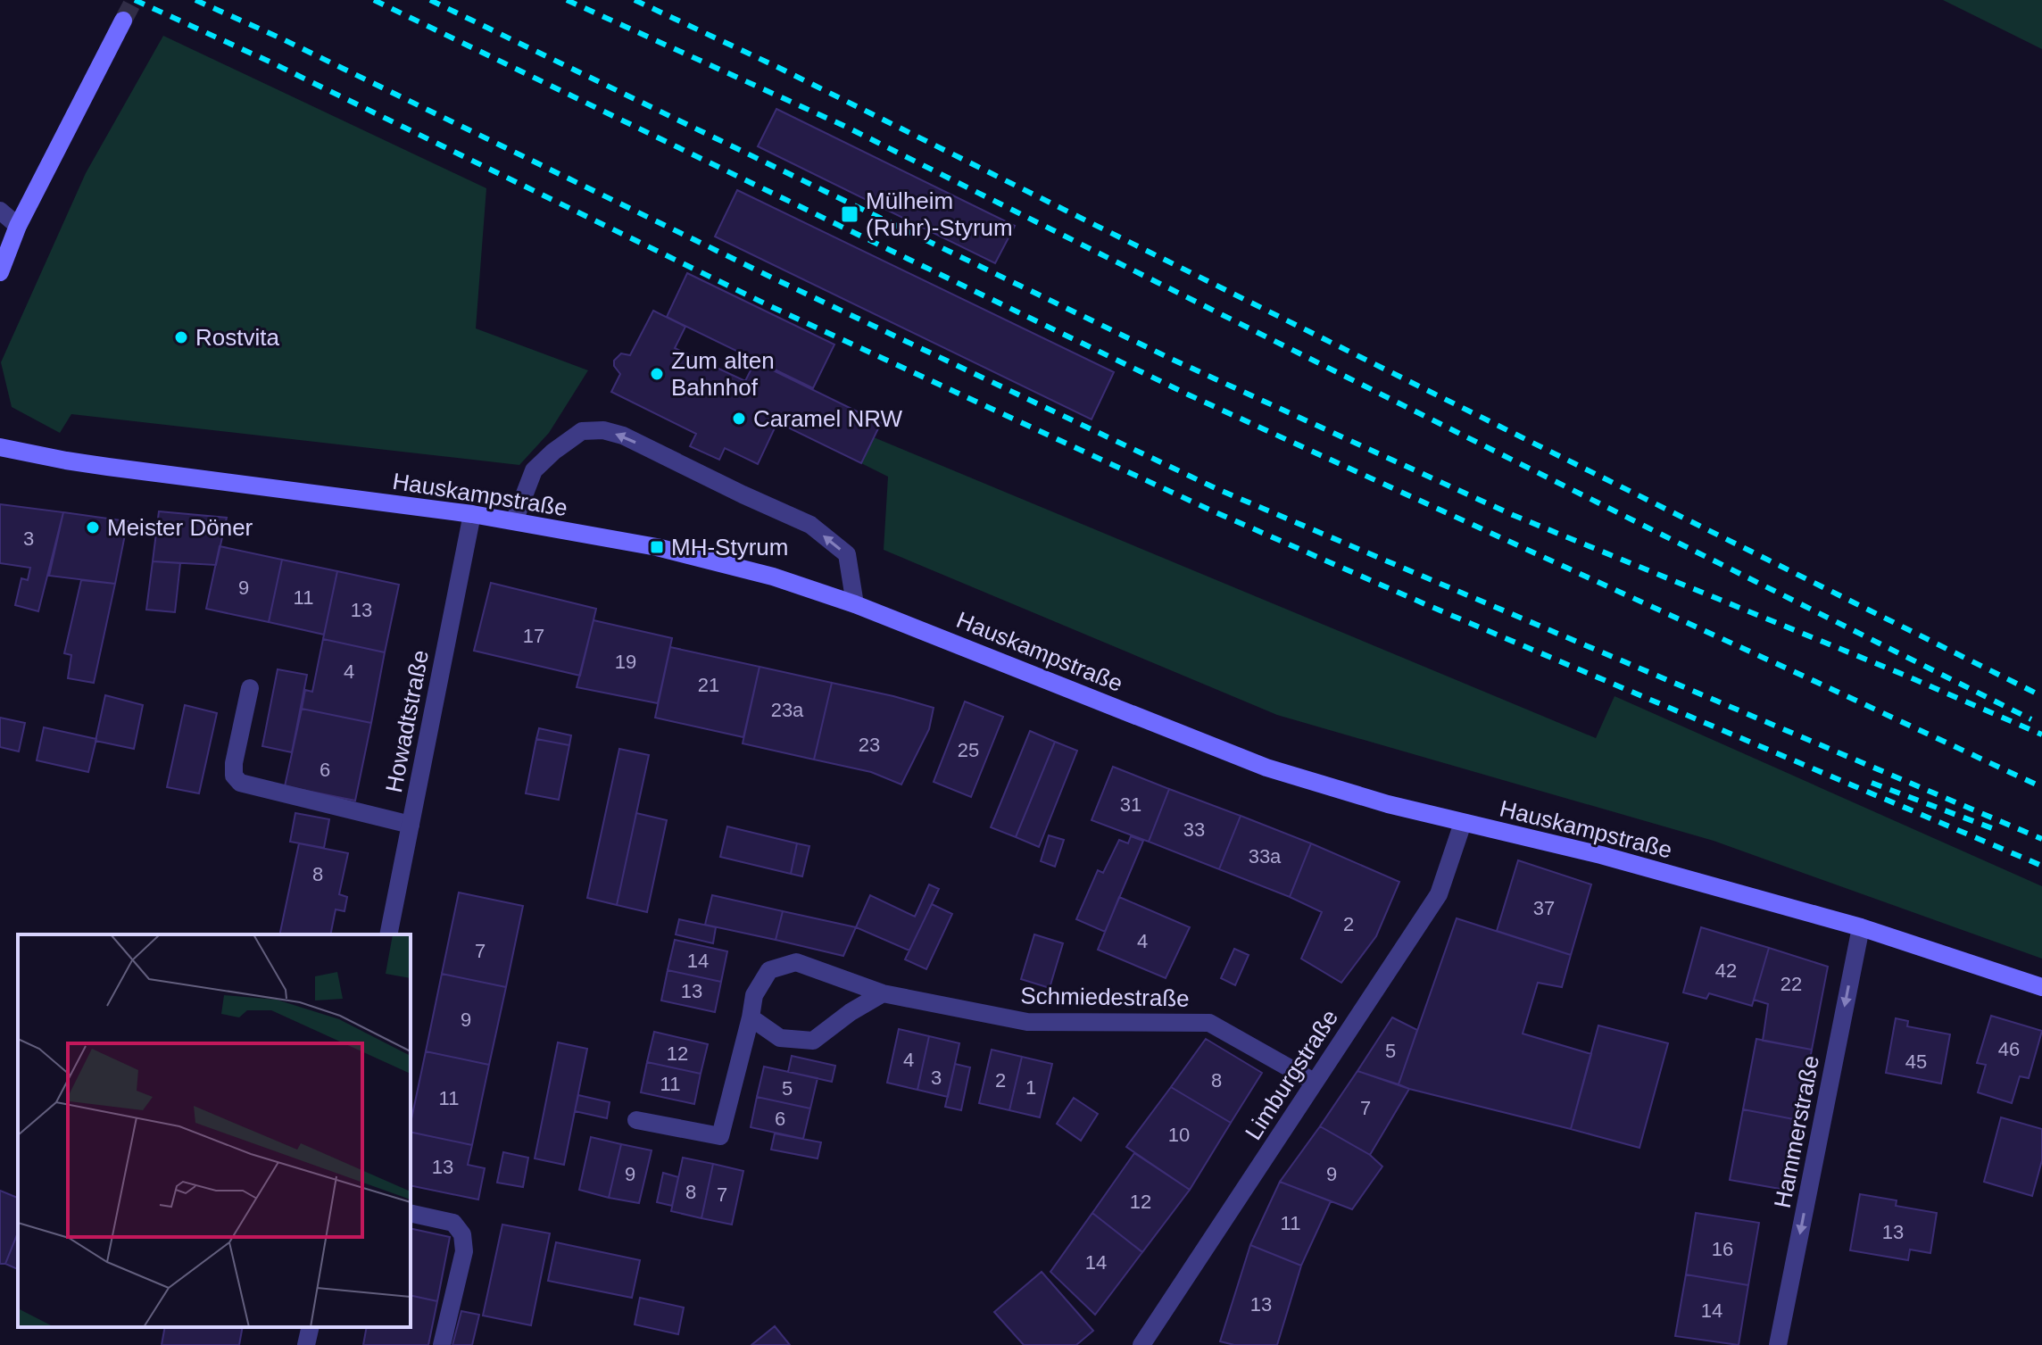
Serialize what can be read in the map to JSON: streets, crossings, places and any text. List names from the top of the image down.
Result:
{
  "streets": {
    "street": [
      "Hauskampstraße",
      "Howadtstraße",
      "Schmiedestraße",
      "Limburgstraße",
      "Hammerstraße"
    ]
  },
  "crossings": [
    ["Hauskampstraße", "Howadtstraße"],
    ["Hauskampstraße", "Limburgstraße"],
    ["Hauskampstraße", "Hammerstraße"],
    ["Schmiedestraße", "Limburgstraße"]
  ],
  "one_way": ["Hammerstraße"],
  "places": {
    "transit": ["Mülheim (Ruhr)-Styrum", "MH-Styrum"],
    "other": [
      "Rostvita",
      "Zum alten Bahnhof",
      "Caramel NRW",
      "Meister Döner"
    ]
  },
  "house_numbers": [
    "3",
    "9",
    "11",
    "13",
    "17",
    "19",
    "4",
    "21",
    "23a",
    "23",
    "25",
    "6",
    "31",
    "33",
    "33a",
    "8",
    "37",
    "2",
    "4",
    "7",
    "14",
    "42",
    "22",
    "13",
    "9",
    "46",
    "5",
    "12",
    "4",
    "45",
    "3",
    "2",
    "8",
    "11",
    "1",
    "5",
    "11",
    "7",
    "6",
    "10",
    "13",
    "9",
    "9",
    "8",
    "7",
    "12",
    "11",
    "13",
    "16",
    "14",
    "13",
    "14"
  ]
}
